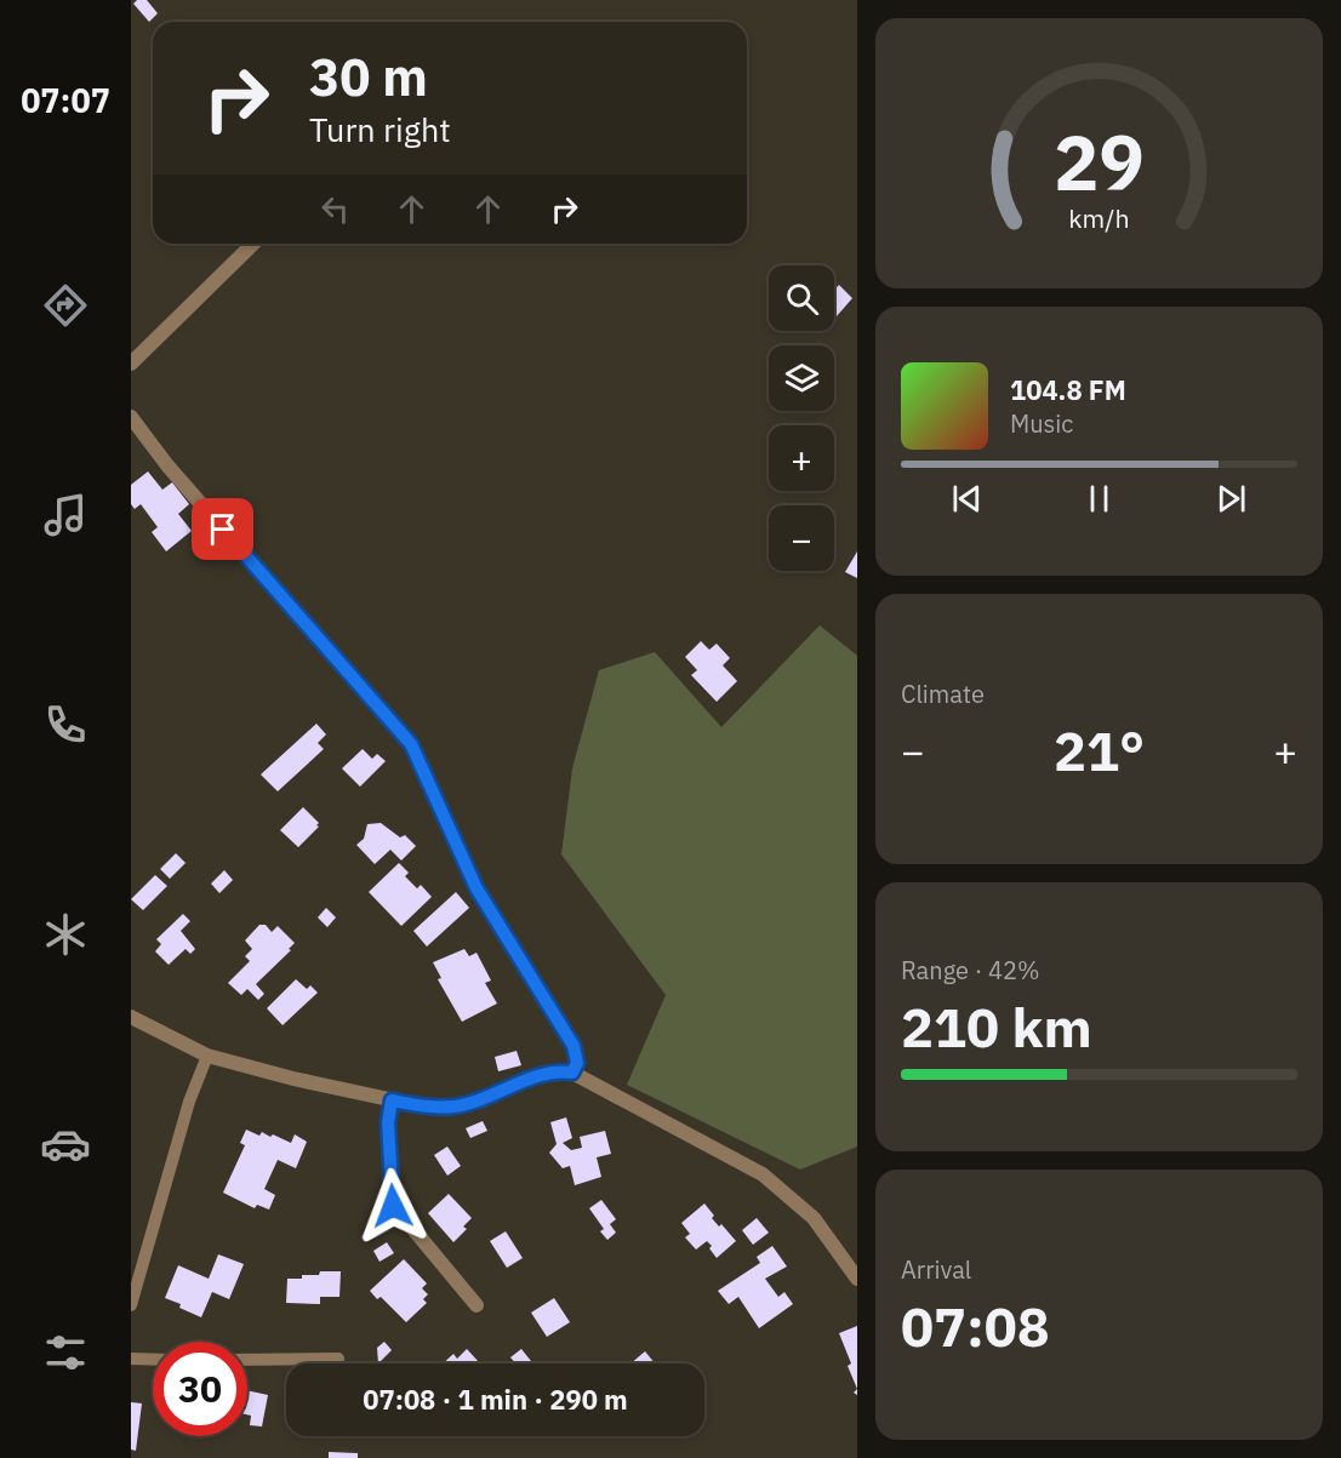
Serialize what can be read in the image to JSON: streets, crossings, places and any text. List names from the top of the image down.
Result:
{
  "page": {
    "tabs": "07:07",
    "turn": ["30 m", "Turn right"],
    "map_buttons": ["+", "−"],
    "song": ["104.8 FM", "Music"],
    "tile": [
      "Climate",
      ["Range · 42%", "210 km"],
      ["Arrival", "07:08"]
    ],
    "heat": ["−", "21°", "+"],
    "limit": "30",
    "trip": "07:08 · 1 min · 290 m",
    "gauge": ["29", "km/h"]
  }
}
